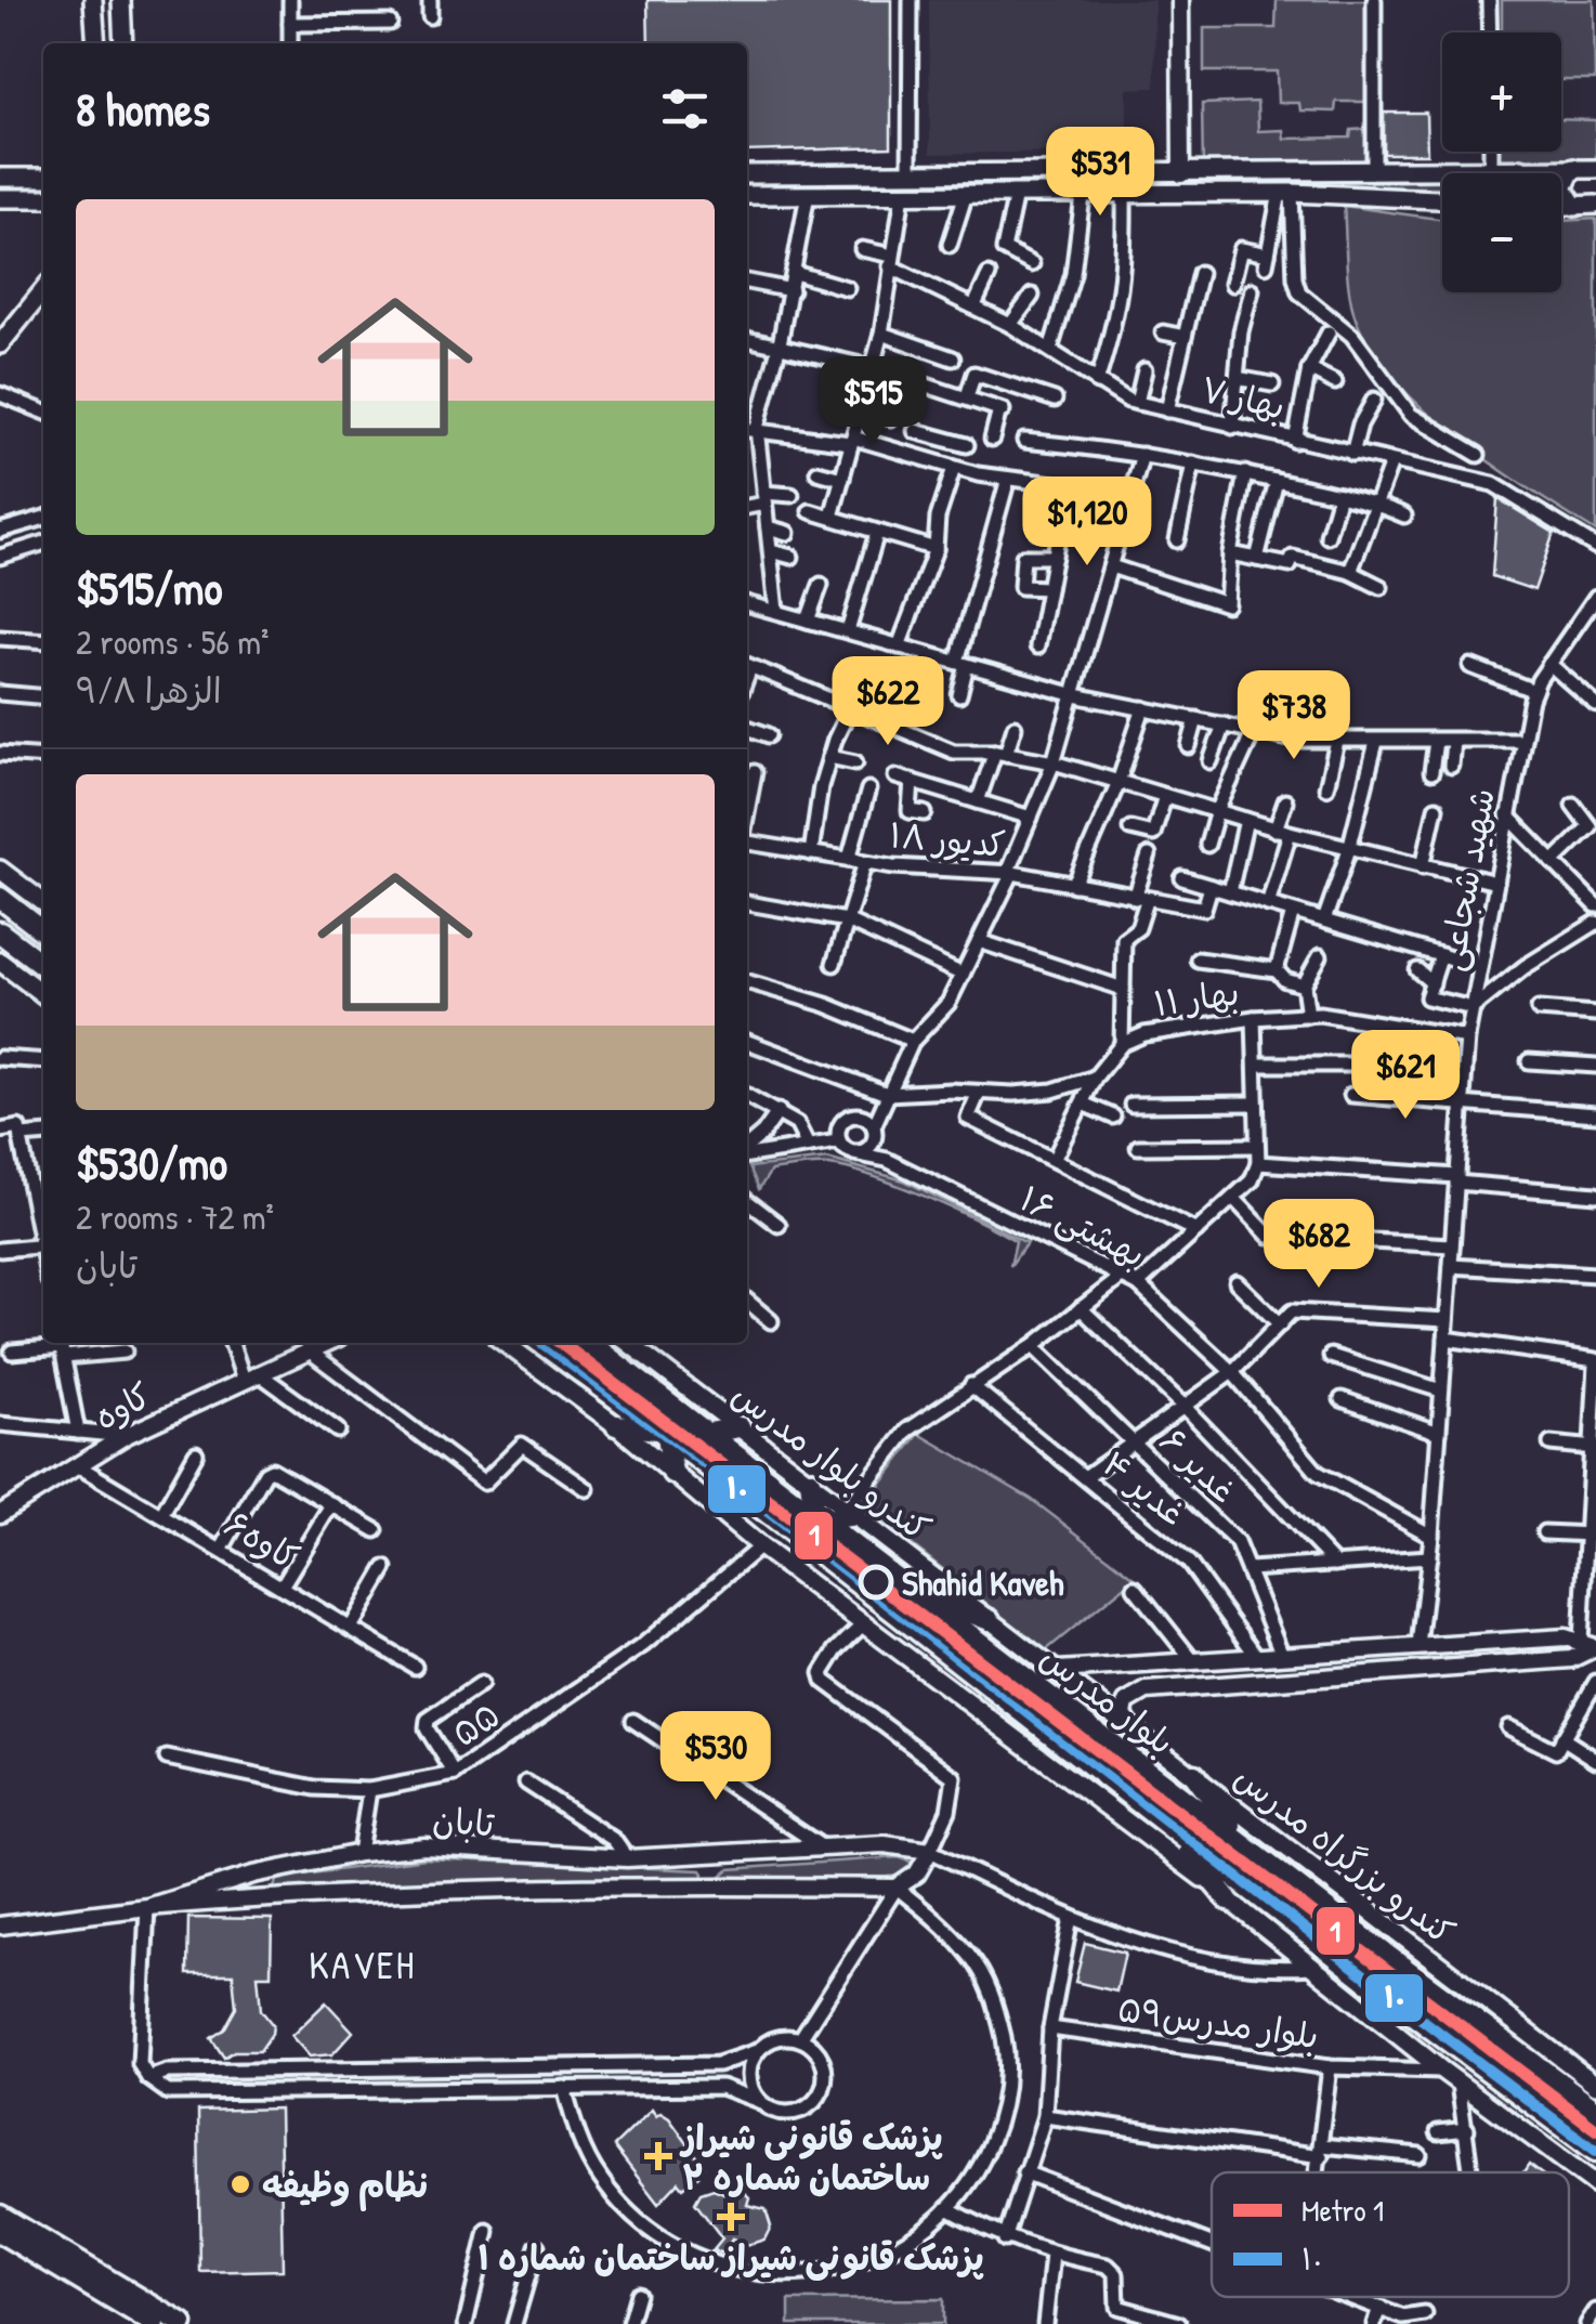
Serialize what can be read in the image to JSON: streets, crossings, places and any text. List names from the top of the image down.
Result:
{
  "streets": {
    "main road": ["کندرو بلوار مدرس", "بلوار مدرس", "کندرو بزرگراه مدرس"],
    "street": [
      "بهار ۷",
      "کدیور ۱۸",
      "شهید شجاعی",
      "بهار ۱۱",
      "۱۶ بهشتی",
      "کاوه",
      "غدیر ۶",
      "غدیر ۴",
      "کاوه۶",
      "۵۵",
      "تابان",
      "بلوار مدرس۵۹"
    ]
  },
  "crossings": [
    ["شهید شجاعی", "بهار ۱۱"],
    ["شهید شجاعی", "۱۶ بهشتی"],
    ["کاوه", "کاوه۶"],
    ["کندرو بلوار مدرس", "کندرو بزرگراه مدرس"]
  ],
  "districts": ["KAVEH"],
  "places": {
    "other": ["Shahid Kaveh", "نظام وظیفه"],
    "health": ["پزشک قانونی شیراز ساختمان شماره ٣", "پزشک قانونی شیراز ساختمان شماره ۱"]
  },
  "lines": ["metro line 1", "transit line ۱۰"],
  "legend": ["Metro 1", "۱۰"],
  "page": {
    "map_buttons": ["+", "−"],
    "heading": "8 homes",
    "price": [
      "$531",
      "$515",
      "$1,120",
      "$622",
      "$738",
      "$621",
      "$682",
      "$530"
    ],
    "list": [
      {
        "name": "$515/mo",
        "note": "2 rooms · 56 m² · الزهرا ۹/۸"
      },
      {
        "name": "$530/mo",
        "note": "2 rooms · 72 m² · تابان"
      }
    ]
  }
}
